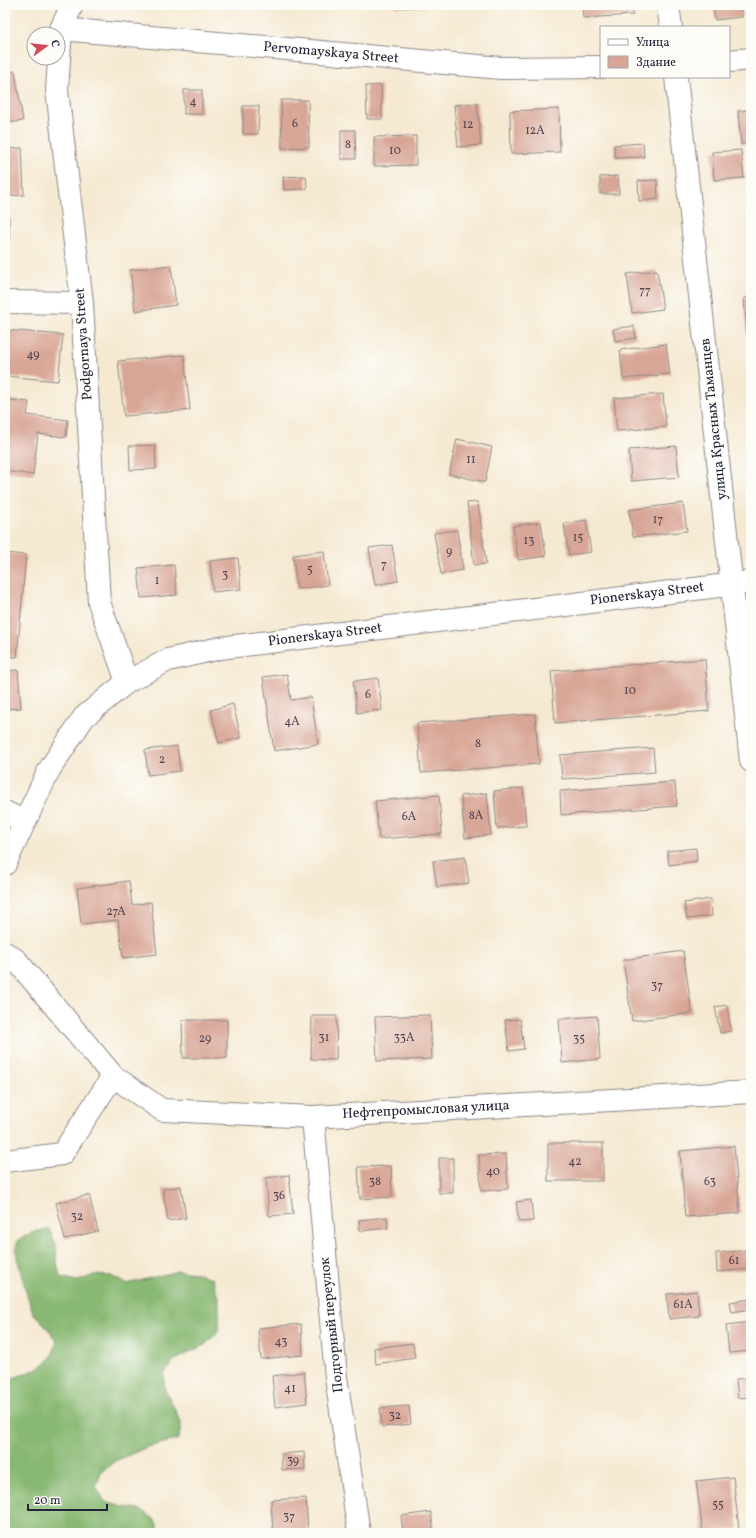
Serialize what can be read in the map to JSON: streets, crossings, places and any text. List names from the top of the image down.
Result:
{
  "streets": {
    "street": [
      "Pervomayskaya Street",
      "Podgornaya Street",
      "улица Красных Таманцев",
      "Pionerskaya Street",
      "Нефтепромысловая улица",
      "Подгорный переулок"
    ]
  },
  "crossings": [
    ["Podgornaya Street", "Pionerskaya Street"],
    ["улица Красных Таманцев", "Pionerskaya Street"],
    ["Нефтепромысловая улица", "Подгорный переулок"]
  ],
  "house_numbers": [
    "4",
    "6",
    "12",
    "12А",
    "8",
    "10",
    "77",
    "49",
    "11",
    "17",
    "15",
    "13",
    "9",
    "7",
    "5",
    "3",
    "1",
    "10",
    "6",
    "4А",
    "8",
    "2",
    "8А",
    "6А",
    "27А",
    "37",
    "31",
    "33А",
    "29",
    "35",
    "42",
    "40",
    "38",
    "63",
    "36",
    "32",
    "61",
    "61А",
    "43",
    "41",
    "32",
    "39",
    "55",
    "37"
  ],
  "legend": ["Улица", "Здание"],
  "scale_bar": "20 m",
  "north": "right"
}
